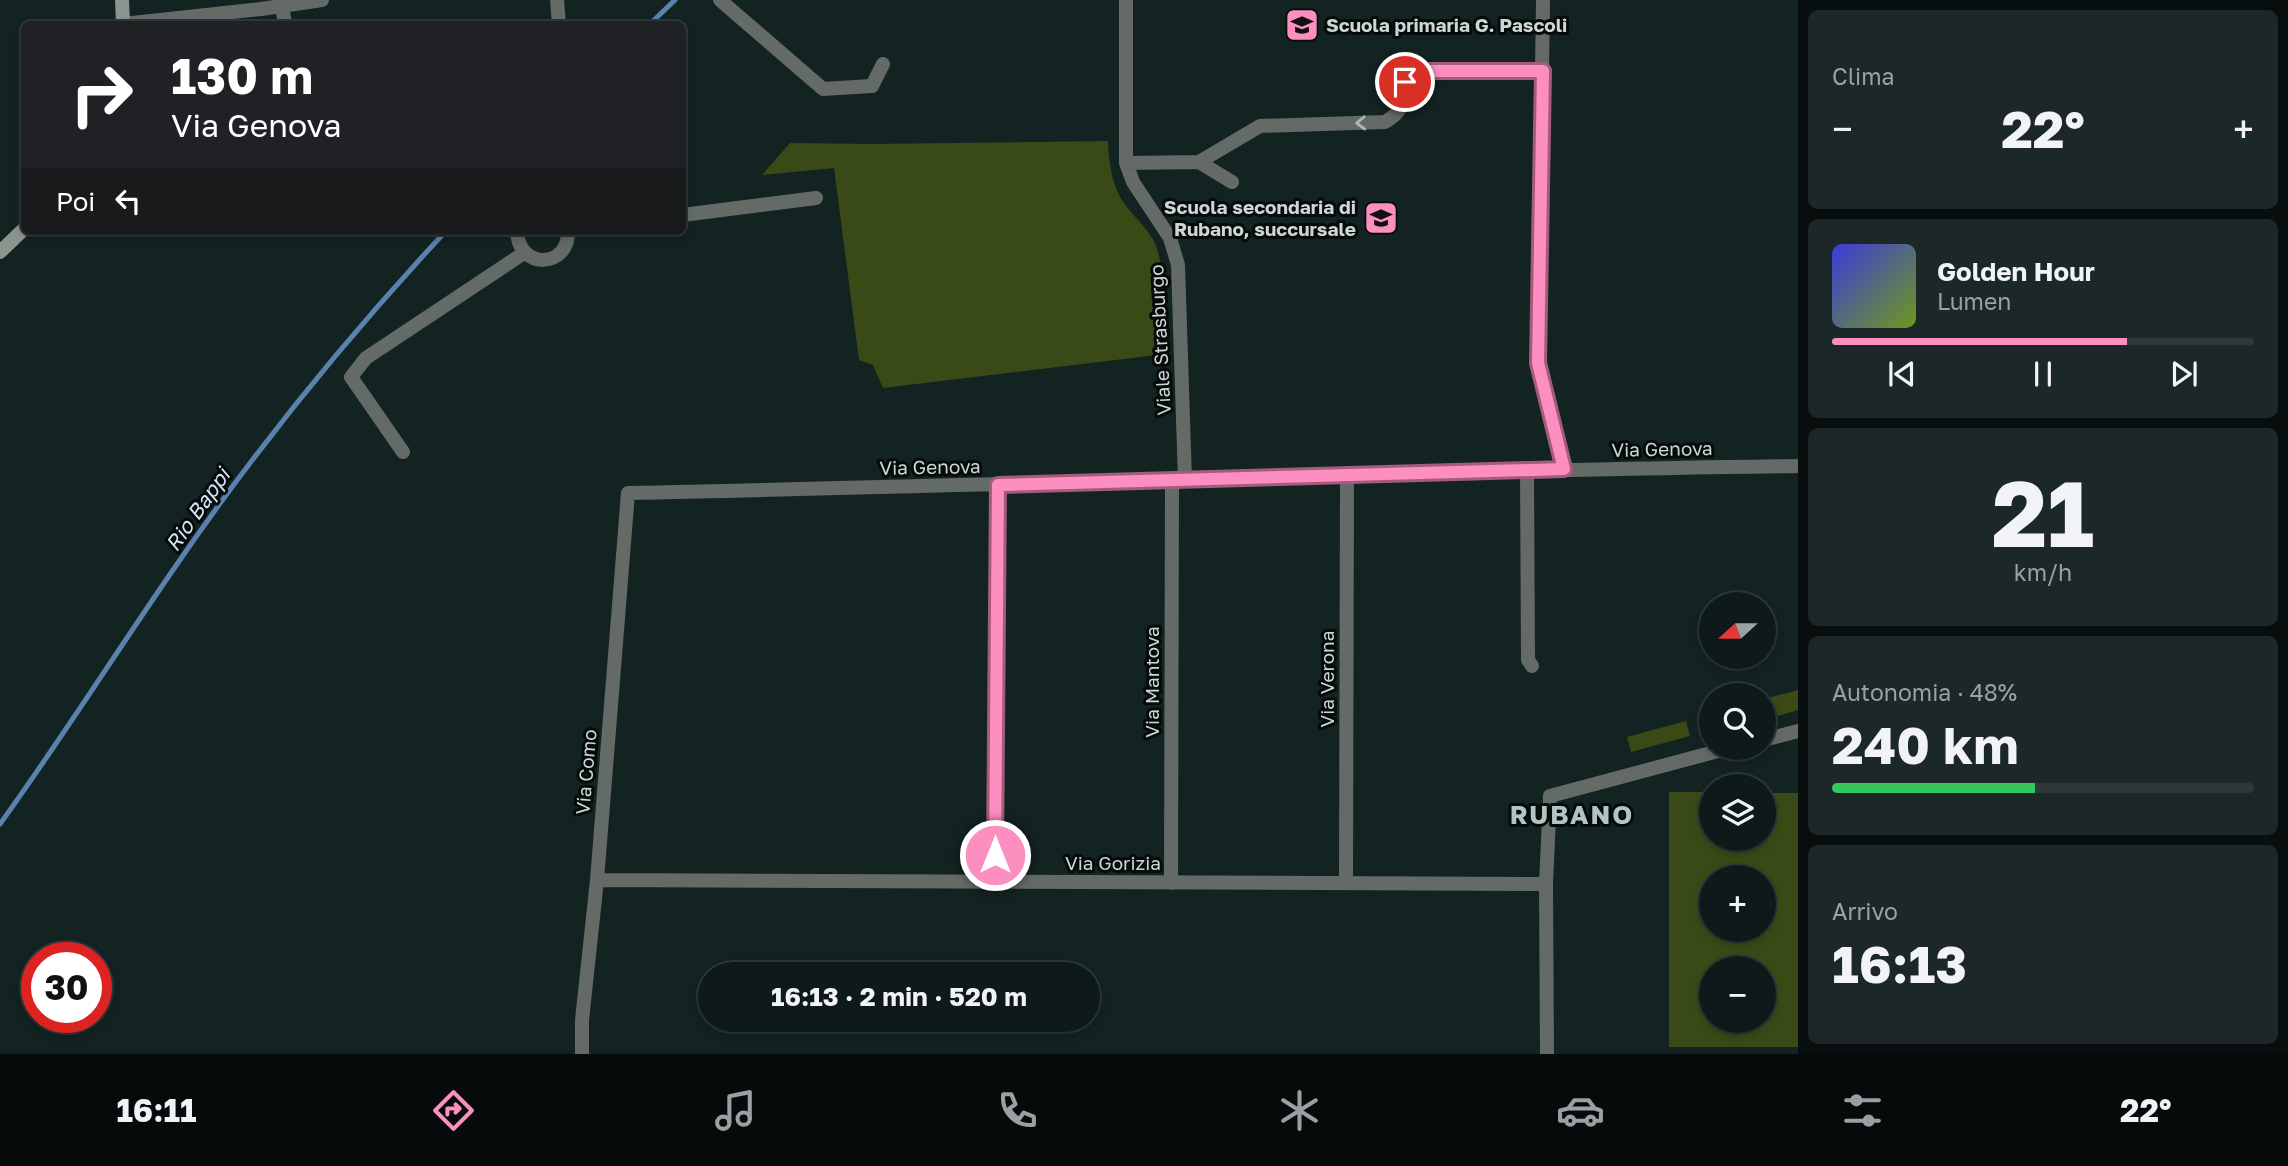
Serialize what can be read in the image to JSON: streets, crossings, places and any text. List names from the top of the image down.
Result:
{
  "streets": {
    "street": [
      "Viale Strasburgo",
      "Via Genova",
      "Via Verona",
      "Via Mantova",
      "Via Como",
      "Via Gorizia"
    ]
  },
  "crossings": [
    ["Viale Strasburgo", "Via Genova"],
    ["Viale Strasburgo", "Via Mantova"],
    ["Via Genova", "Via Verona"],
    ["Via Genova", "Via Mantova"],
    ["Via Genova", "Via Como"],
    ["Via Verona", "Via Gorizia"],
    ["Via Mantova", "Via Gorizia"],
    ["Via Como", "Via Gorizia"]
  ],
  "districts": ["RUBANO"],
  "water": ["Rio Bappi"],
  "places": {
    "school or university": ["Scuola primaria G. Pascoli", "Scuola secondaria di Rubano, succursale"]
  },
  "north": "left",
  "page": {
    "tile": [
      "Clima",
      ["21", "km/h"],
      ["Autonomia · 48%", "240 km"],
      ["Arrivo", "16:13"]
    ],
    "turn": ["130 m", "Via Genova"],
    "heat": ["−", "22°", "+"],
    "then": "Poi",
    "song": ["Golden Hour", "Lumen"],
    "map_buttons": ["+", "−"],
    "limit": "30",
    "trip": "16:13 · 2 min · 520 m",
    "tabs": ["16:11", "22°"]
  }
}
